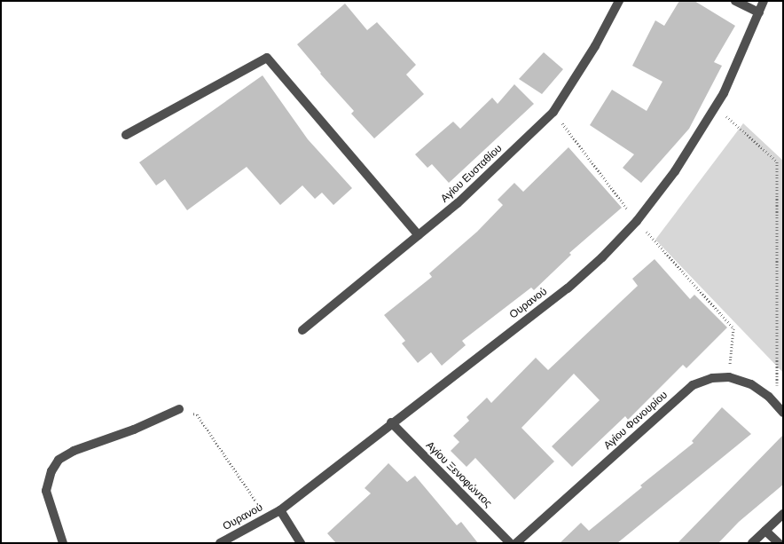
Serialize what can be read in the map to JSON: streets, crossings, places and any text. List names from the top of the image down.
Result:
{
  "streets": {
    "street": [
      "Αγίου Ευσταθίου",
      "Ουρανού",
      "Αγίου Φανουρίου",
      "Αγίου Ξενοφώντος"
    ]
  },
  "crossings": [
    ["Ουρανού", "Αγίου Ξενοφώντος"]
  ]
}
